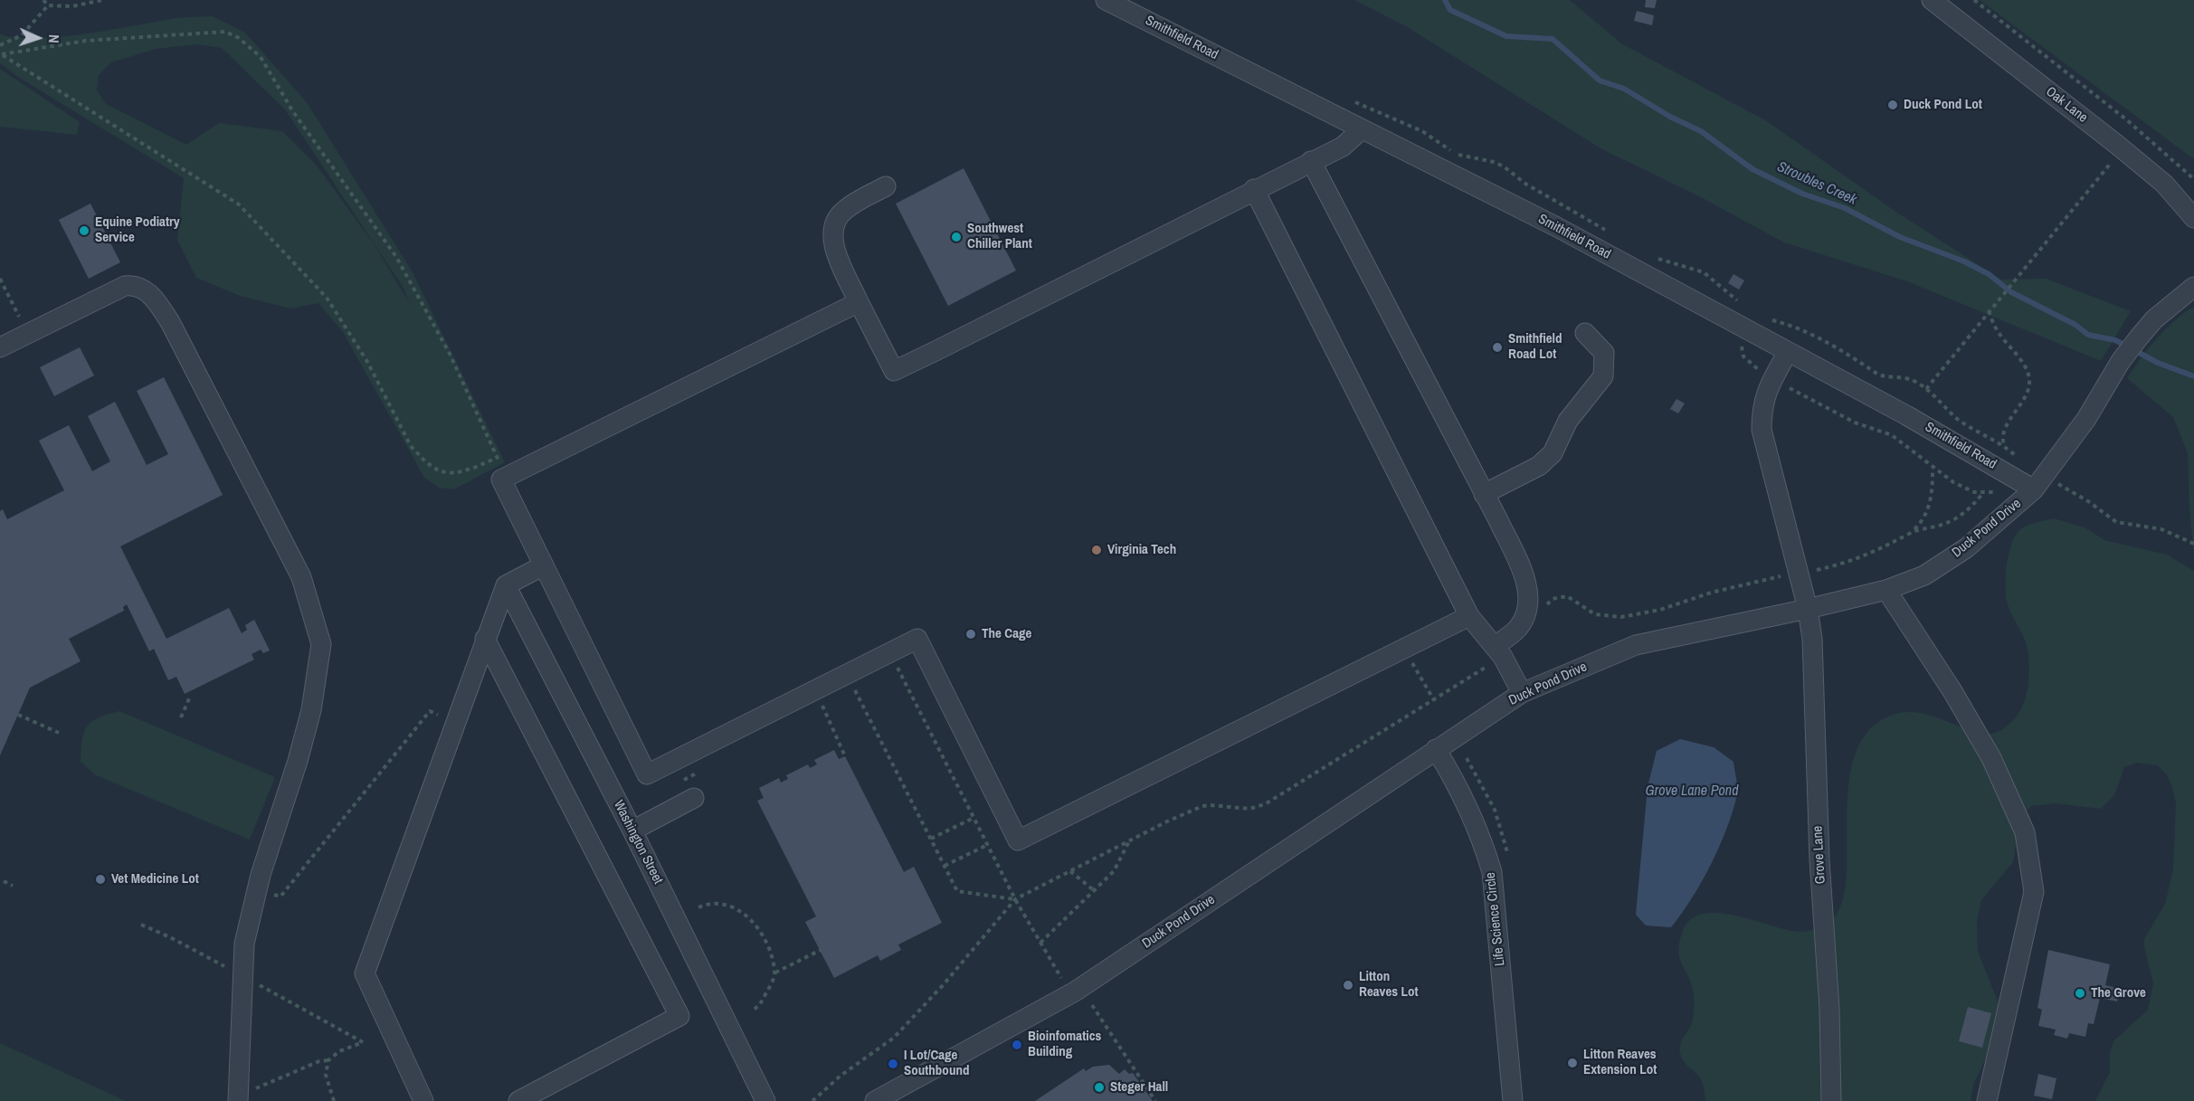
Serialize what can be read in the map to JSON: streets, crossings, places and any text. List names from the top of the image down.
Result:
{
  "streets": {
    "street": [
      "Smithfield Road",
      "Oak Lane",
      "Duck Pond Drive",
      "Washington Street",
      "Grove Lane",
      "Life Science Circle"
    ]
  },
  "crossings": [
    ["Smithfield Road", "Duck Pond Drive"],
    ["Smithfield Road", "Grove Lane"],
    ["Duck Pond Drive", "Grove Lane"],
    ["Duck Pond Drive", "Life Science Circle"]
  ],
  "water": ["Stroubles Creek", "Grove Lane Pond"],
  "places": [
    "Duck Pond Lot",
    "Equine Podiatry Service",
    "Southwest Chiller Plant",
    "Smithfield Road Lot",
    "Virginia Tech",
    "The Cage",
    "Vet Medicine Lot",
    "Litton Reaves Lot",
    "The Grove",
    "Bioinfomatics Building",
    "Litton Reaves Extension Lot",
    "I Lot/Cage Southbound",
    "Steger Hall"
  ],
  "north": "right"
}
